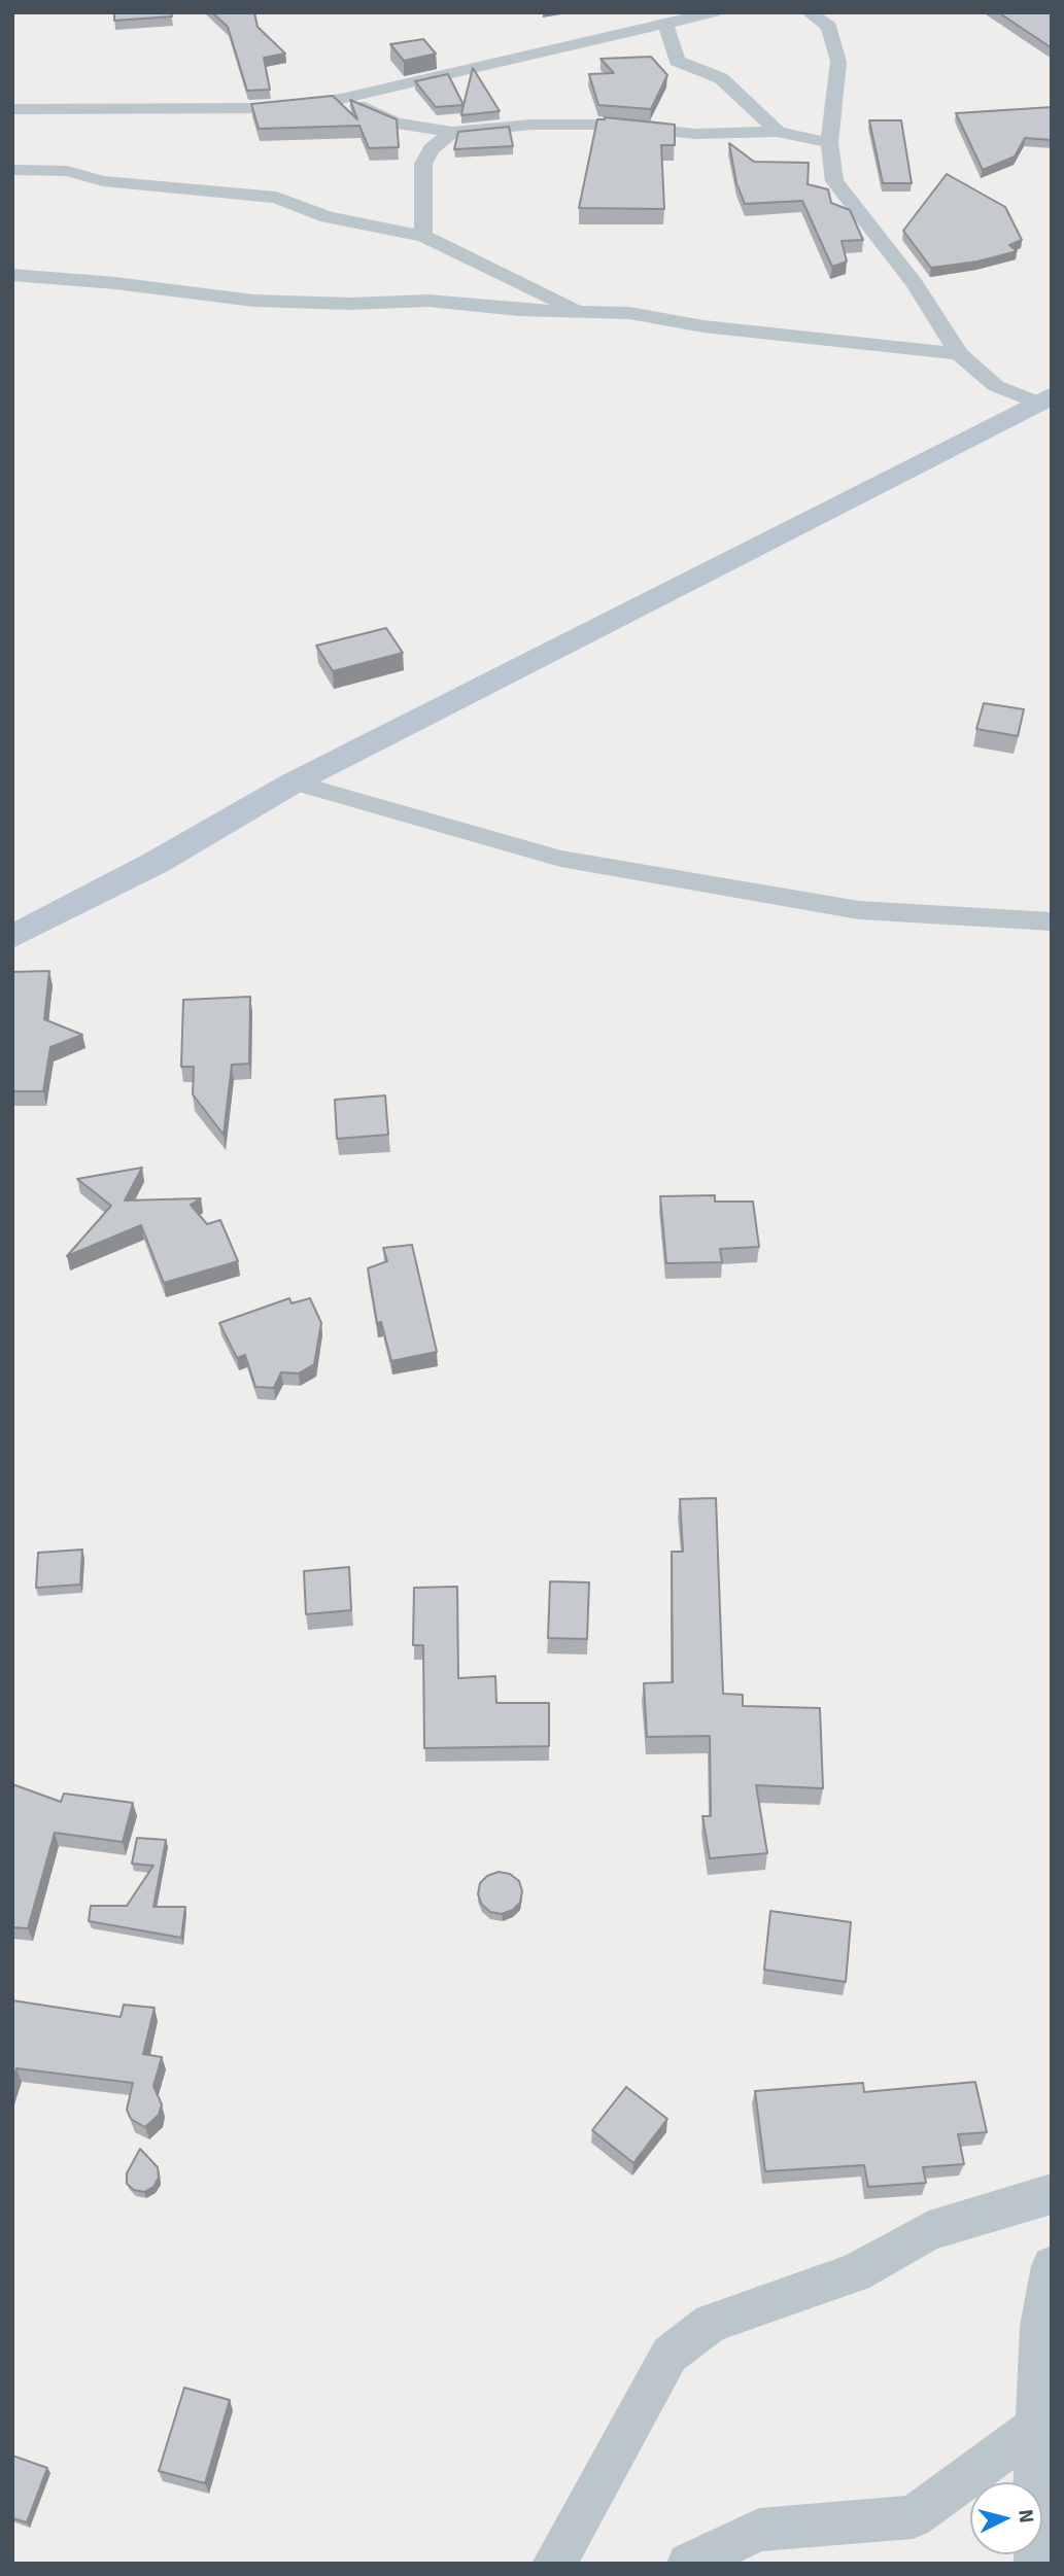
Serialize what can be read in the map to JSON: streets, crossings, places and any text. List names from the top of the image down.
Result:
{
  "north": "right"
}
